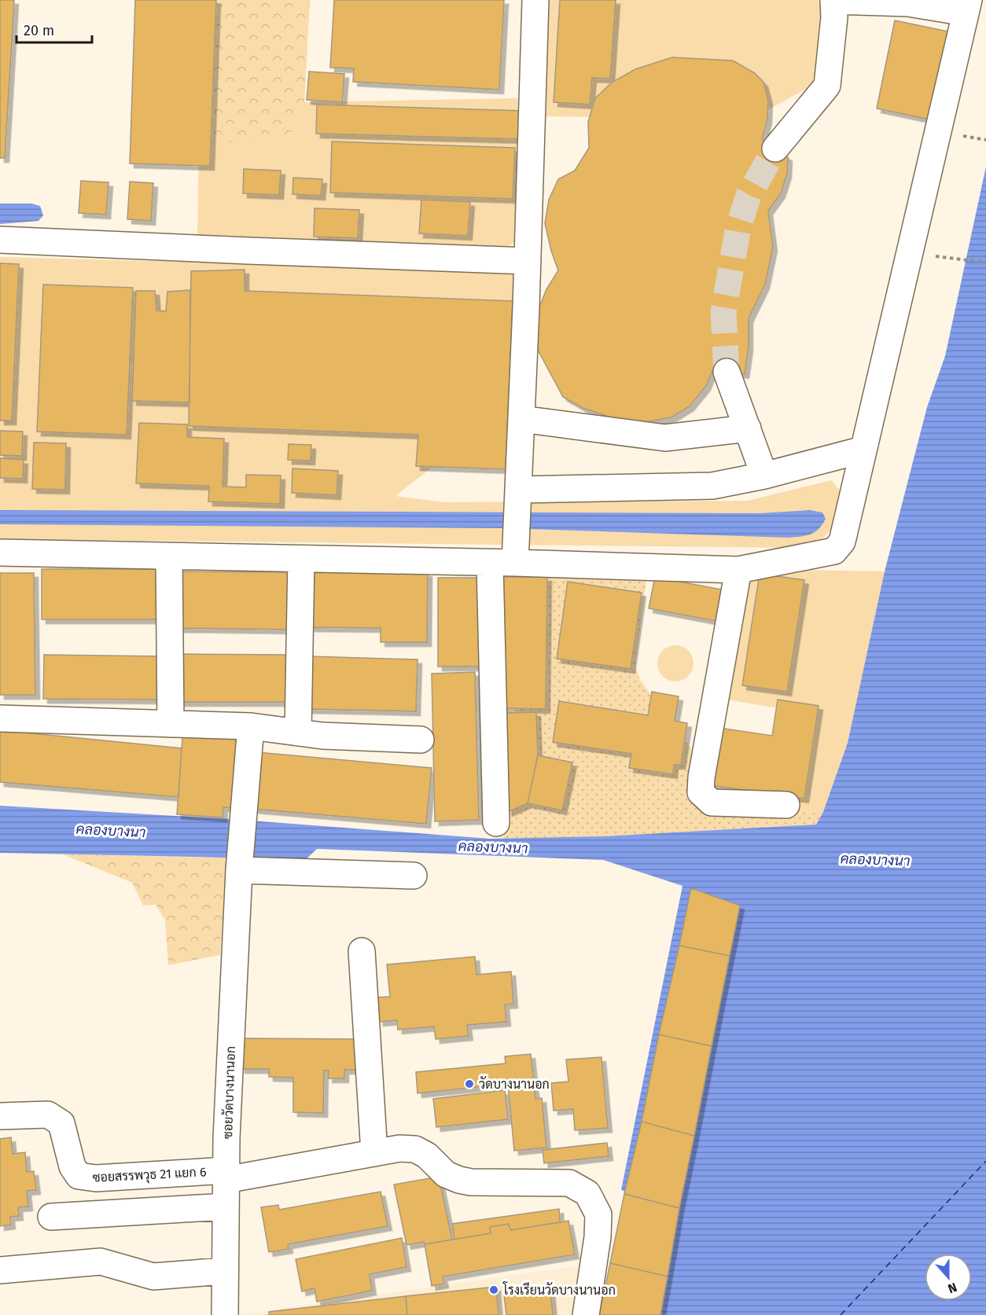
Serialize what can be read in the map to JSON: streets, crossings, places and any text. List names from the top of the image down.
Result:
{
  "streets": {
    "street": ["ซอยวัดบางนานอก", "ซอยสรรพวุธ 21 แยก 6"]
  },
  "crossings": [
    ["ซอยวัดบางนานอก", "ซอยสรรพวุธ 21 แยก 6"]
  ],
  "water": ["คลองบางนา"],
  "places": ["วัดบางนานอก", "โรงเรียนวัดบางนานอก"],
  "scale_bar": "20 m",
  "north": "bottom"
}
